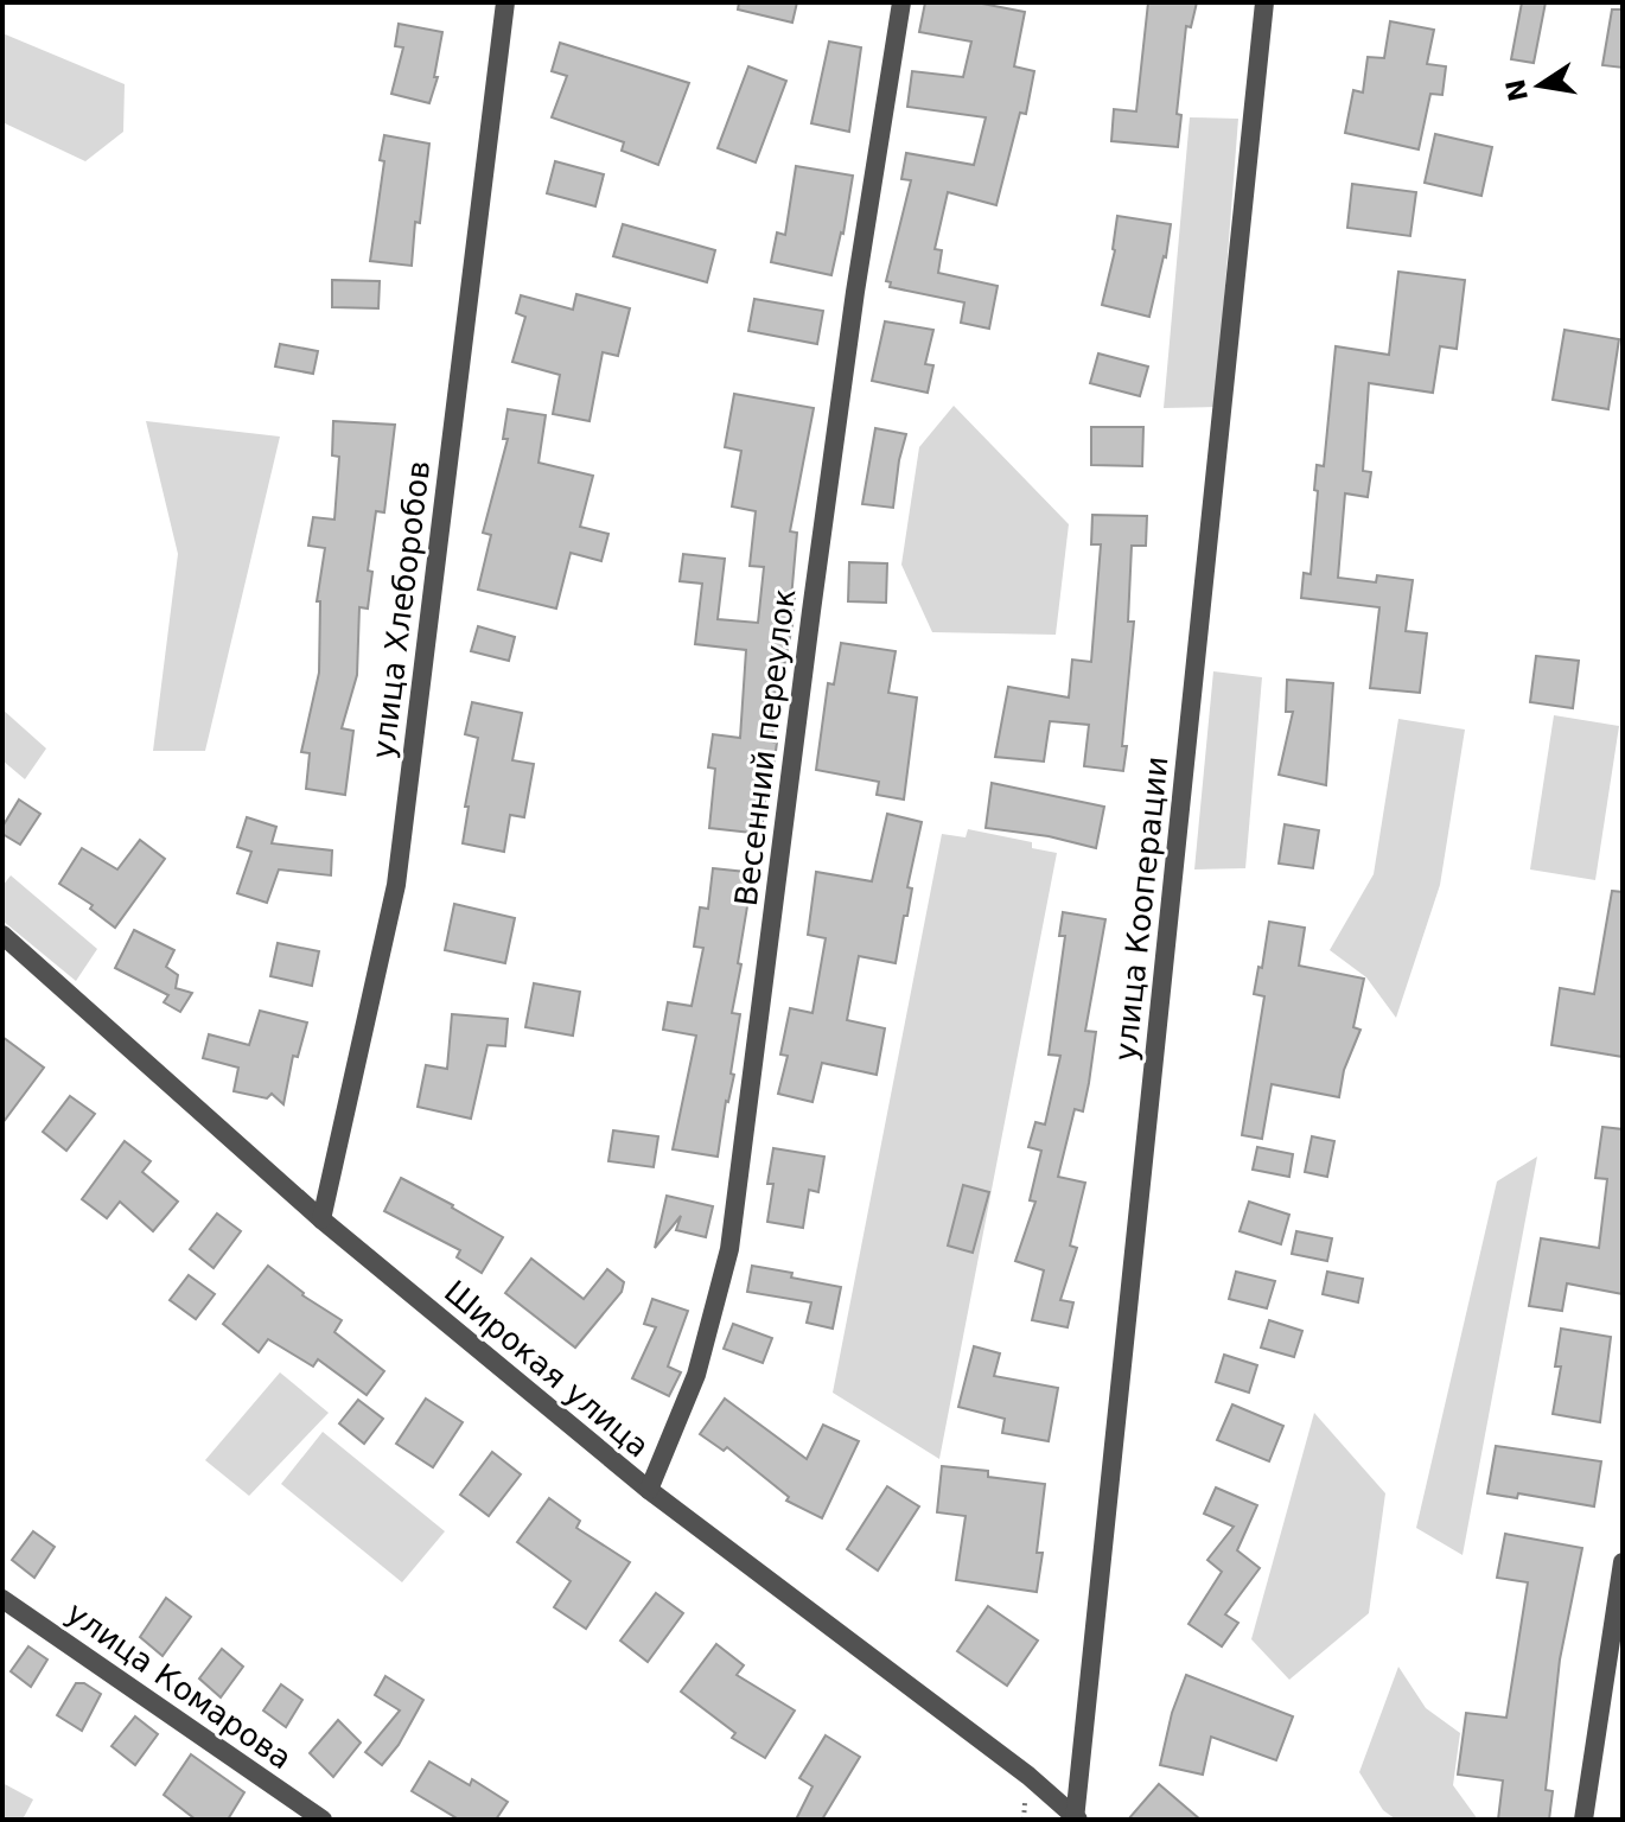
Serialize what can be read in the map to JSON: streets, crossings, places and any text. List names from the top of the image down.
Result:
{
  "streets": {
    "street": [
      "улица Хлеборобов",
      "Весенний переулок",
      "улица Кооперации",
      "Широкая улица",
      "улица Комарова"
    ]
  },
  "crossings": [
    ["улица Хлеборобов", "Широкая улица"],
    ["Весенний переулок", "Широкая улица"],
    ["улица Кооперации", "Широкая улица"]
  ],
  "north": "left"
}
